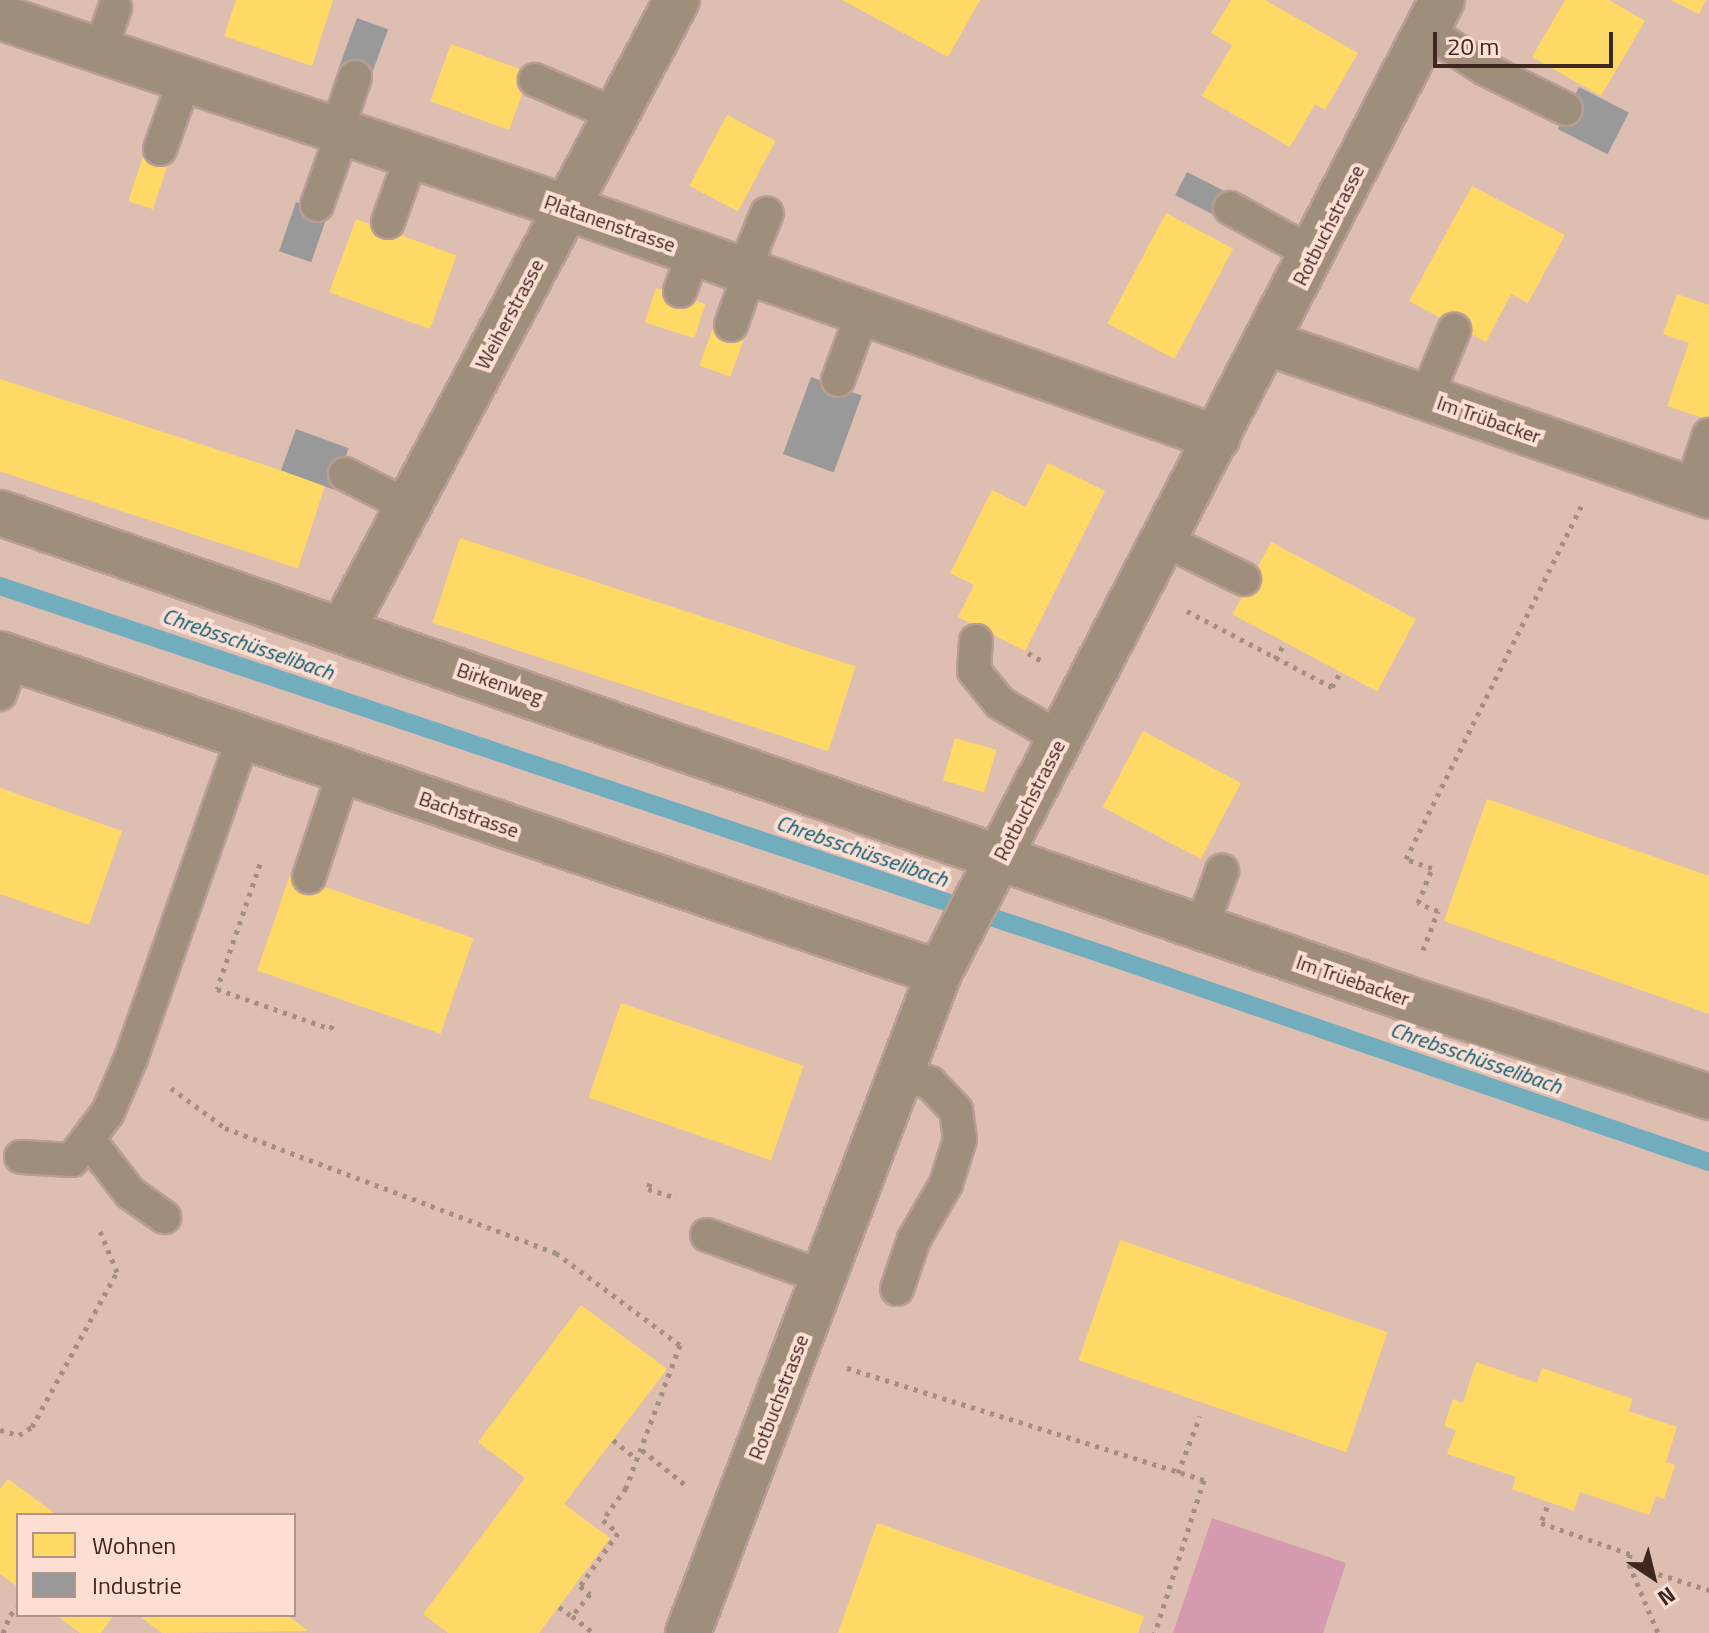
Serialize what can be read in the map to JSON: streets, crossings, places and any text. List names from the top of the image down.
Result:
{
  "streets": {
    "street": [
      "Platanenstrasse",
      "Rotbuchstrasse",
      "Weiherstrasse",
      "Im Trübacker",
      "Birkenweg",
      "Bachstrasse",
      "Im Trüebacker"
    ]
  },
  "crossings": [
    ["Platanenstrasse", "Rotbuchstrasse"],
    ["Platanenstrasse", "Weiherstrasse"],
    ["Rotbuchstrasse", "Im Trübacker"],
    ["Rotbuchstrasse", "Birkenweg"],
    ["Rotbuchstrasse", "Bachstrasse"],
    ["Rotbuchstrasse", "Im Trüebacker"],
    ["Weiherstrasse", "Birkenweg"],
    ["Birkenweg", "Im Trüebacker"]
  ],
  "water": ["Chrebsschüsselibach"],
  "legend": ["Wohnen", "Industrie"],
  "scale_bar": "20 m",
  "north": "bottom right"
}
